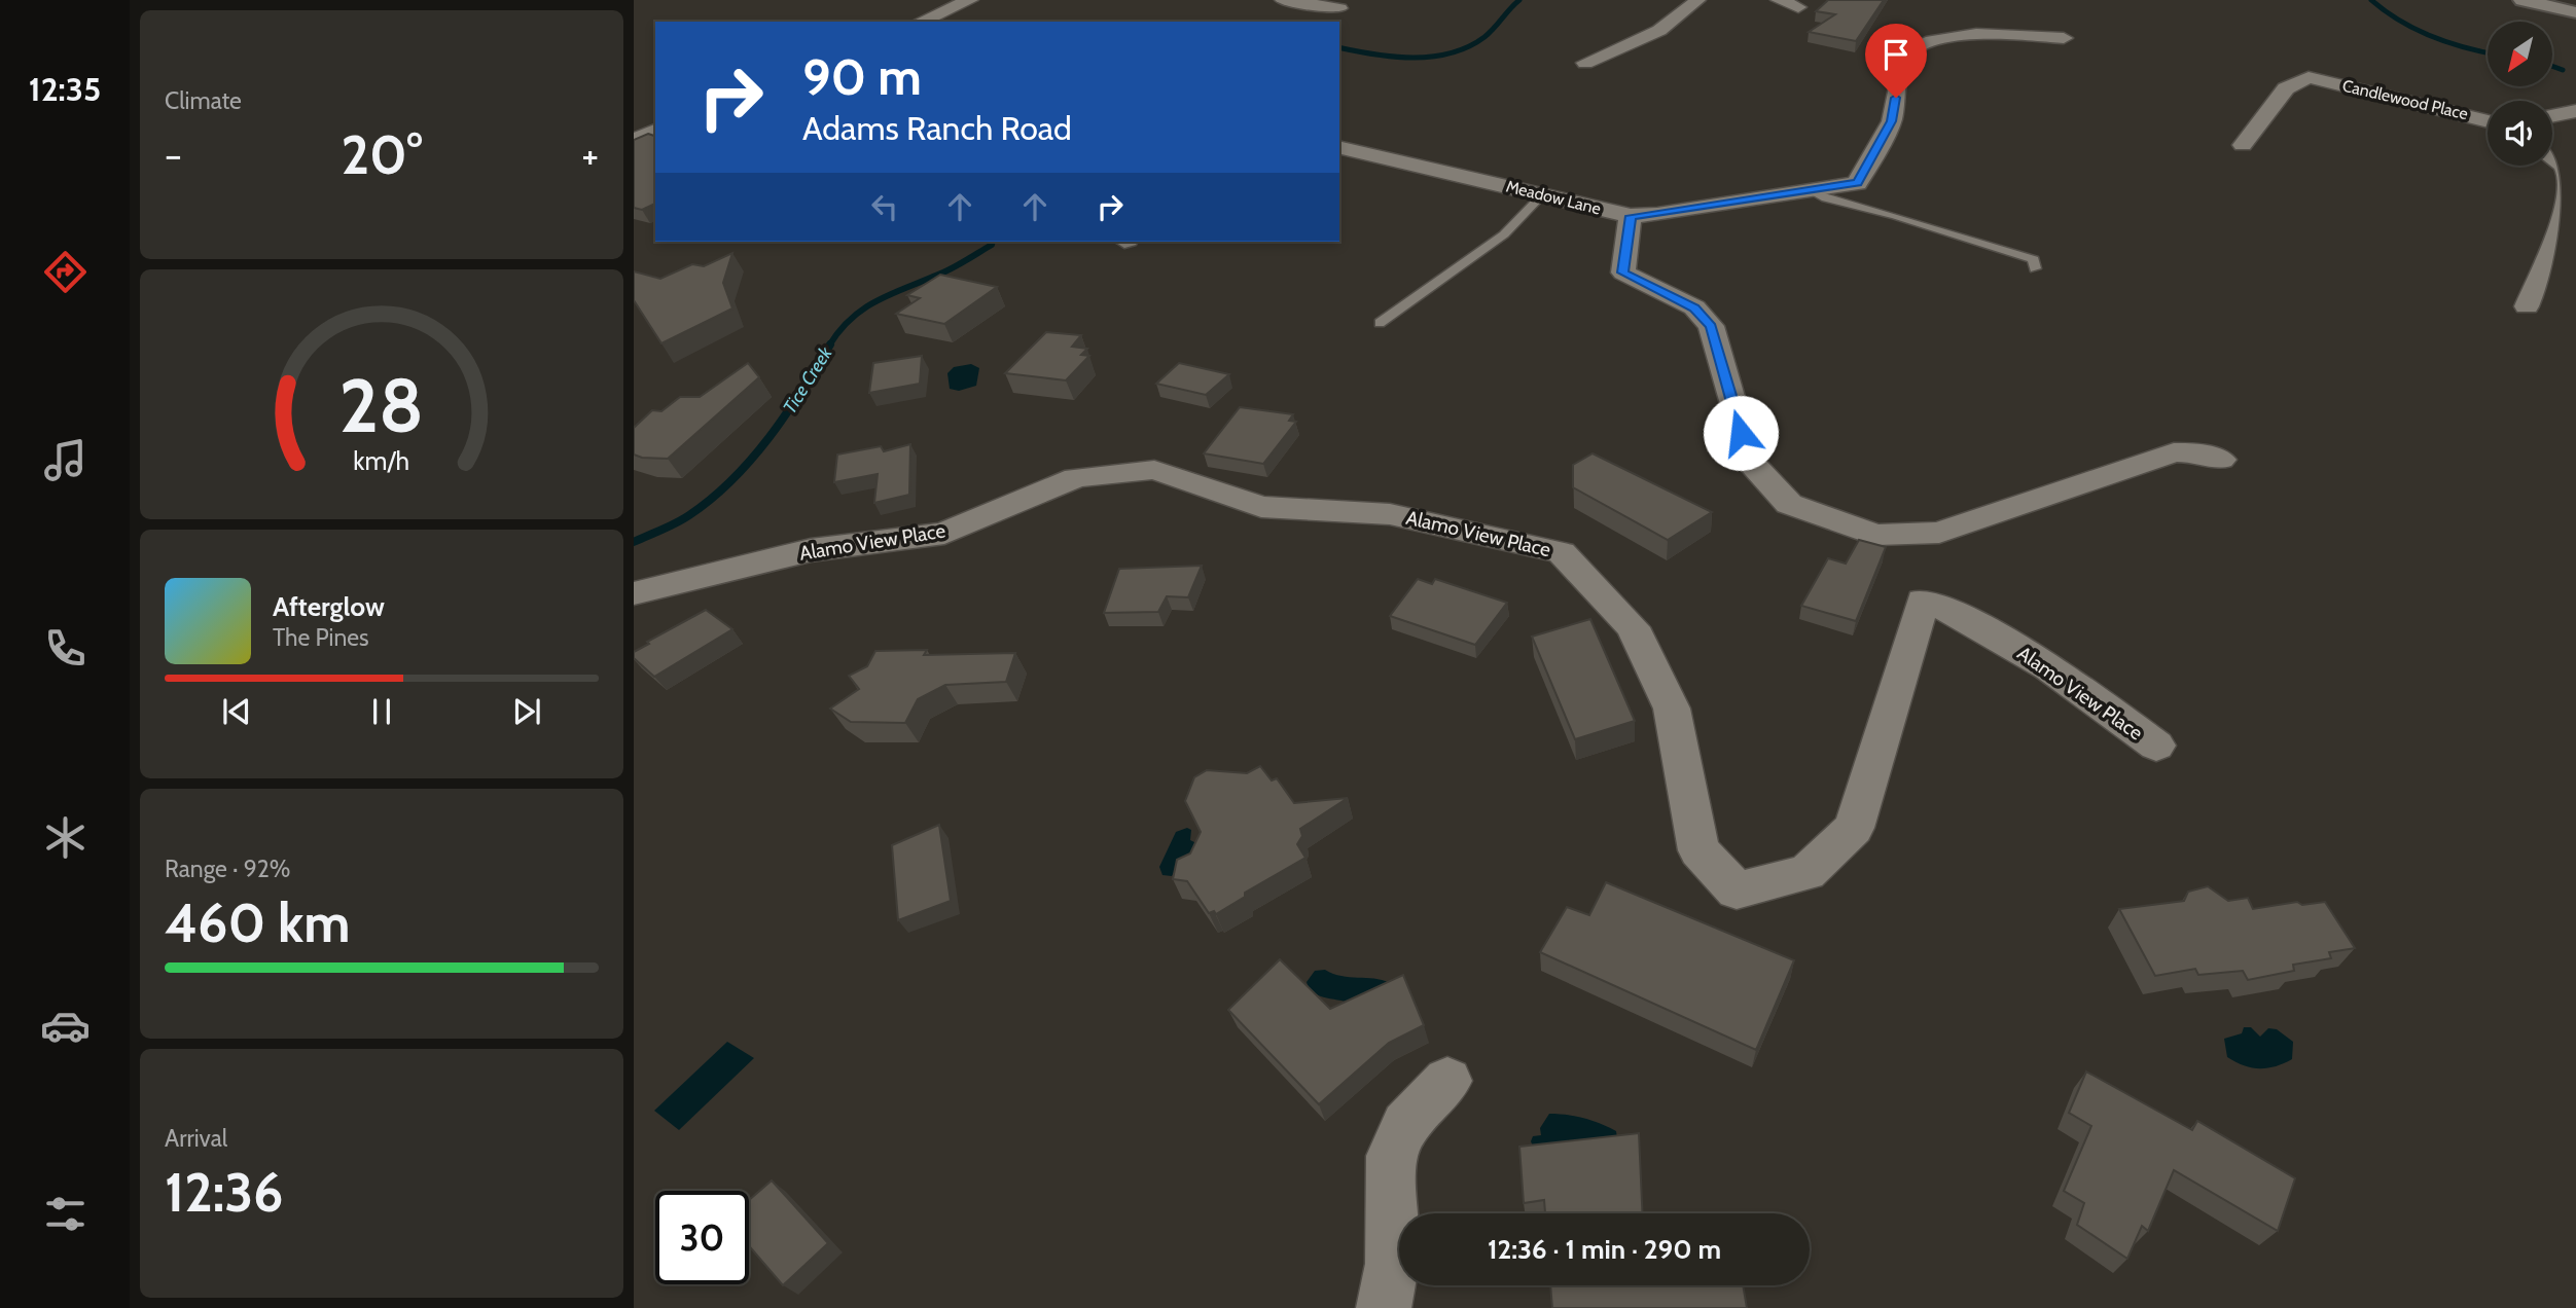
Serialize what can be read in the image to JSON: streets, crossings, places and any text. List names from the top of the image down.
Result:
{
  "streets": {
    "street": ["Candlewood Place", "Meadow Lane", "Alamo View Place"]
  },
  "water": ["Tice Creek"],
  "north": "bottom left",
  "page": {
    "tabs": "12:35",
    "tile": [
      "Climate",
      ["Range · 92%", "460 km"],
      ["Arrival", "12:36"]
    ],
    "turn": ["90 m", "Adams Ranch Road"],
    "heat": ["−", "20°", "+"],
    "song": ["Afterglow", "The Pines"],
    "limit": "30",
    "trip": "12:36 · 1 min · 290 m",
    "gauge": ["28", "km/h"]
  }
}
